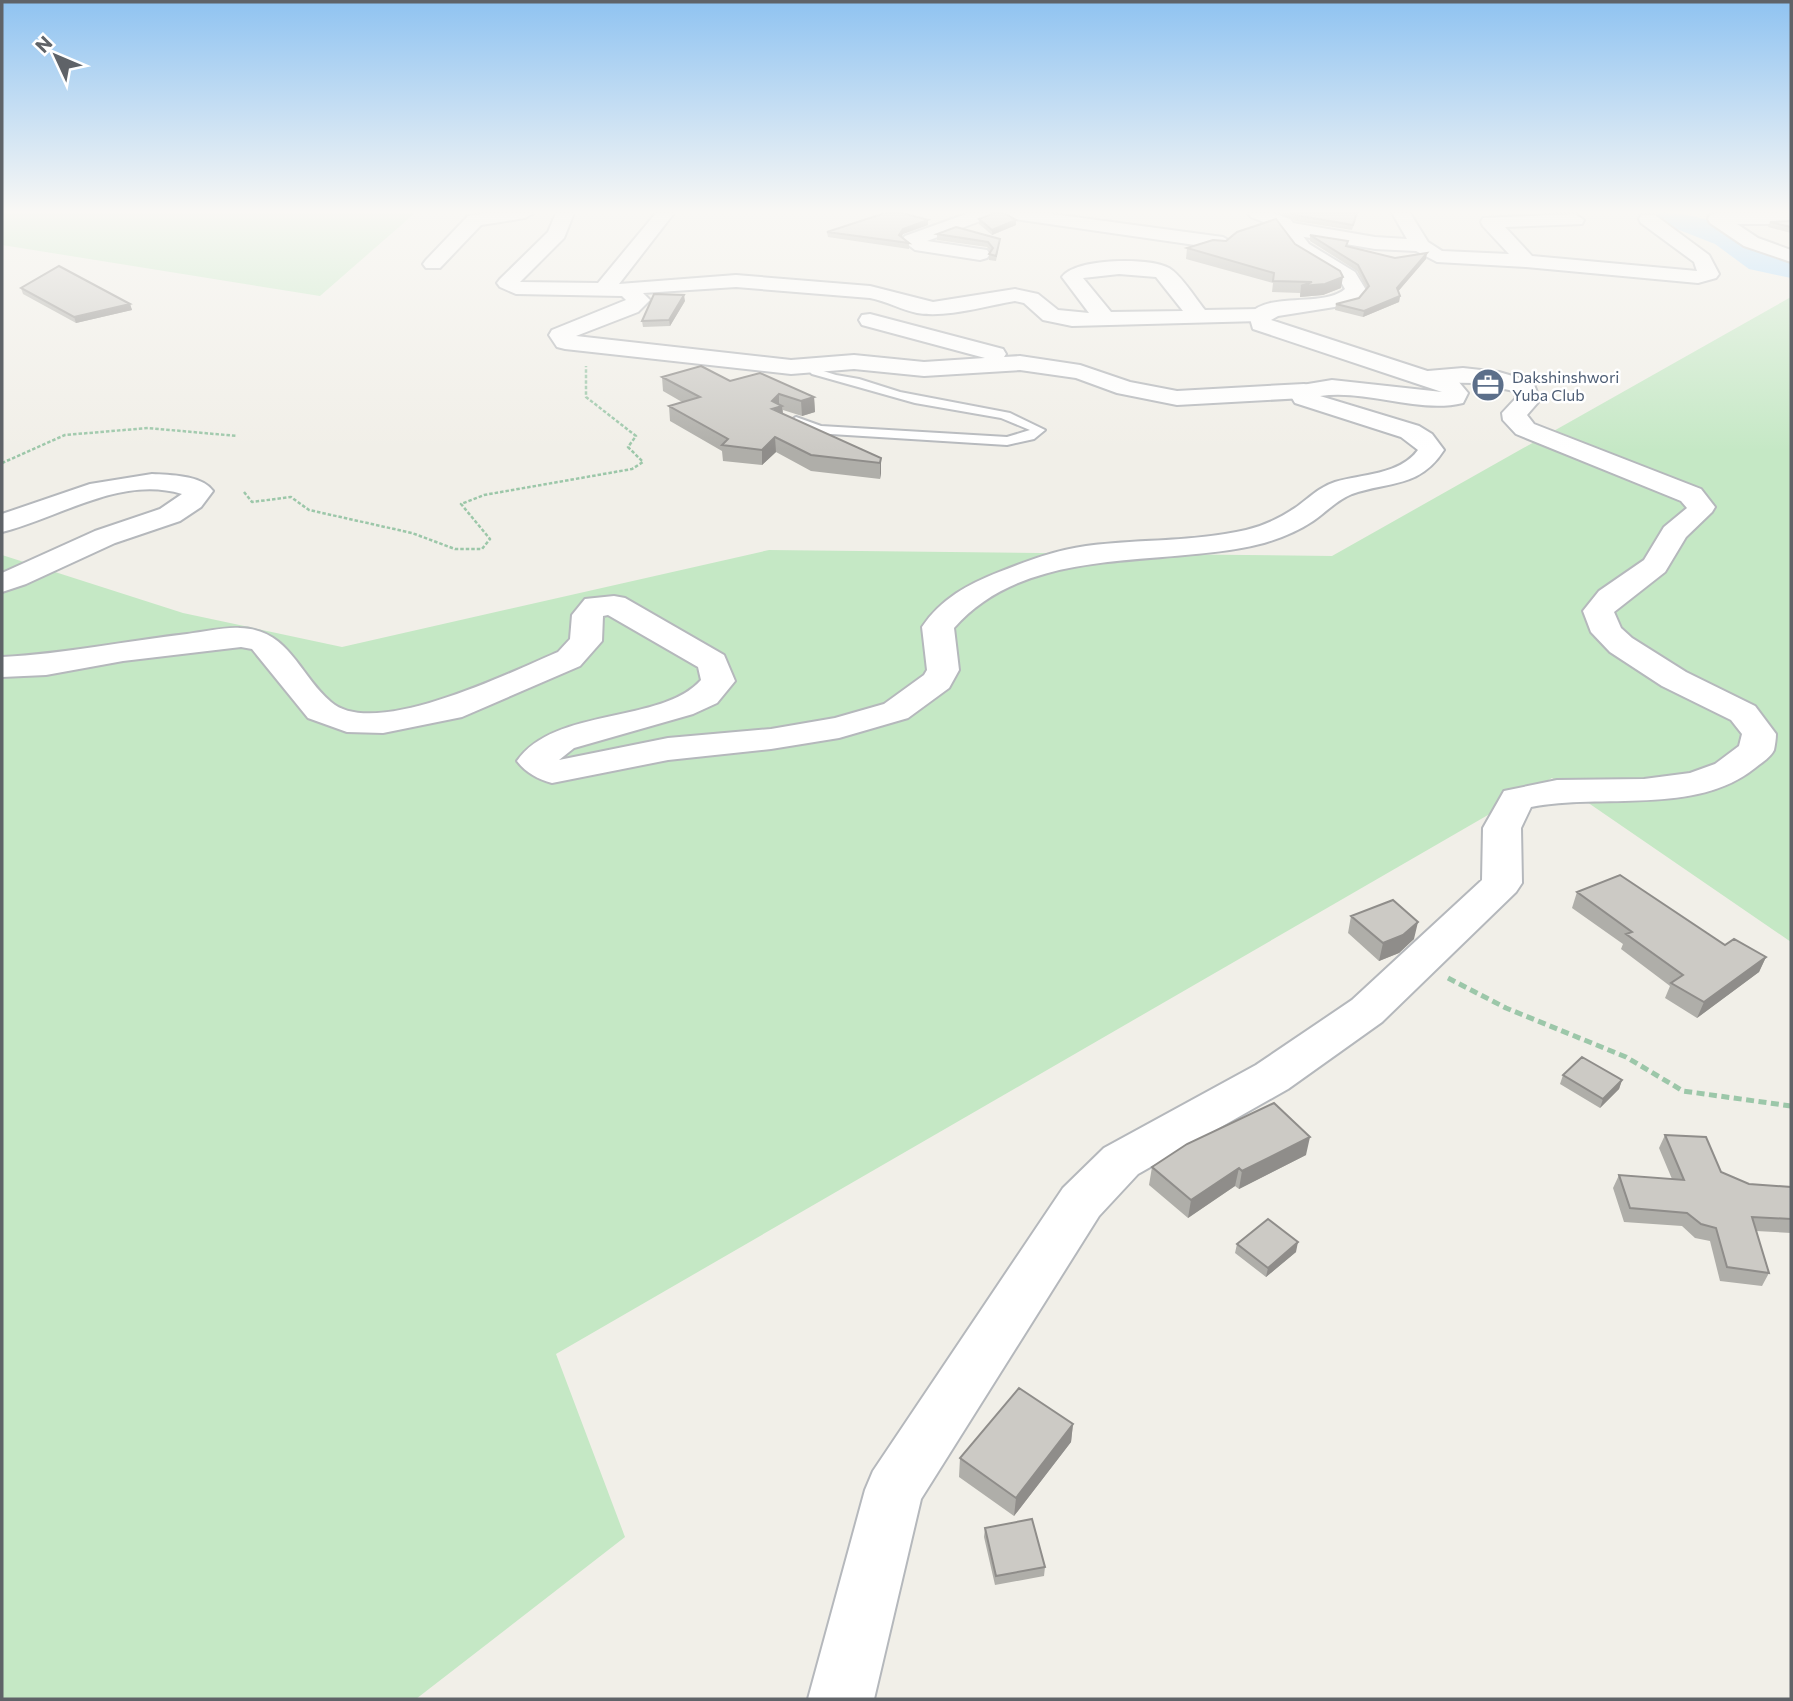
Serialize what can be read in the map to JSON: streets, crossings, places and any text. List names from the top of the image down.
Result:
{
  "places": {
    "office": ["Dakshinshwori Yuba Club"]
  },
  "north": "top left"
}
